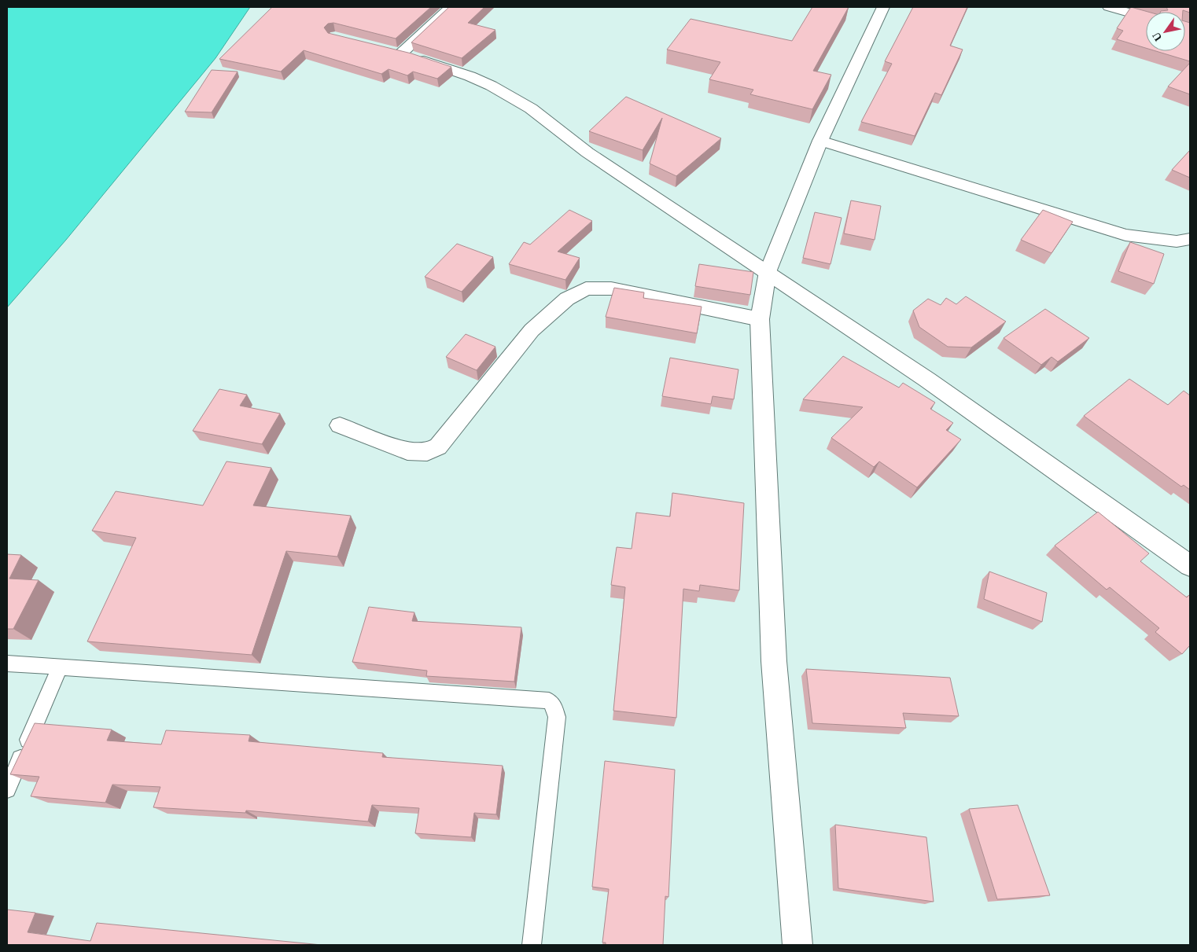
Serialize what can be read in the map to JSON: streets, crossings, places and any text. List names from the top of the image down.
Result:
{
  "north": "bottom left"
}
